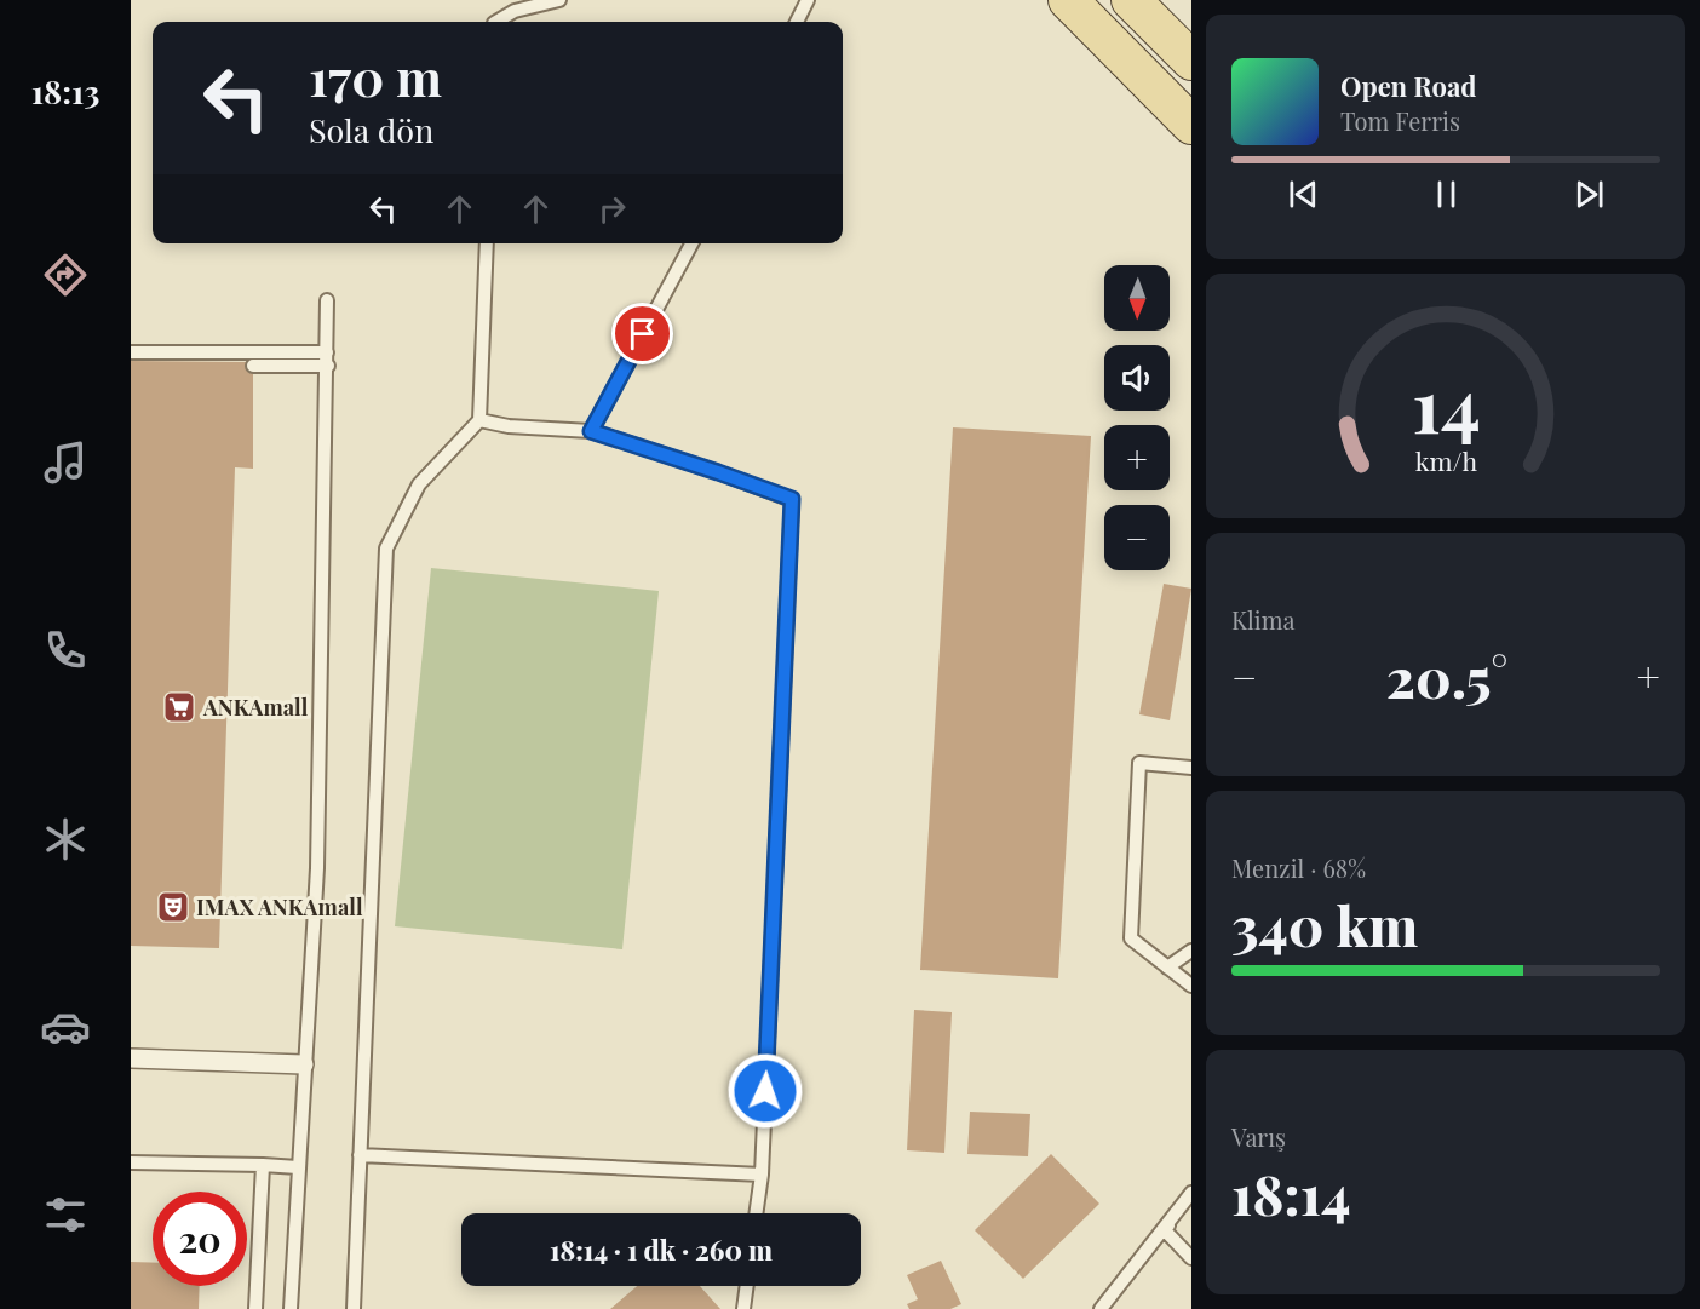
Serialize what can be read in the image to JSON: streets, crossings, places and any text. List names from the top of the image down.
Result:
{
  "places": {
    "supermarket": ["ANKAmall"],
    "theatre": ["IMAX ANKAmall"]
  },
  "north": "bottom",
  "page": {
    "tabs": "18:13",
    "turn": ["170 m", "Sola dön"],
    "song": ["Open Road", "Tom Ferris"],
    "map_buttons": ["+", "−"],
    "tile": [
      "Klima",
      ["Menzil · 68%", "340 km"],
      ["Varış", "18:14"]
    ],
    "heat": ["−", "20.5°", "+"],
    "limit": "20",
    "trip": "18:14 · 1 dk · 260 m",
    "gauge": ["14", "km/h"]
  }
}
